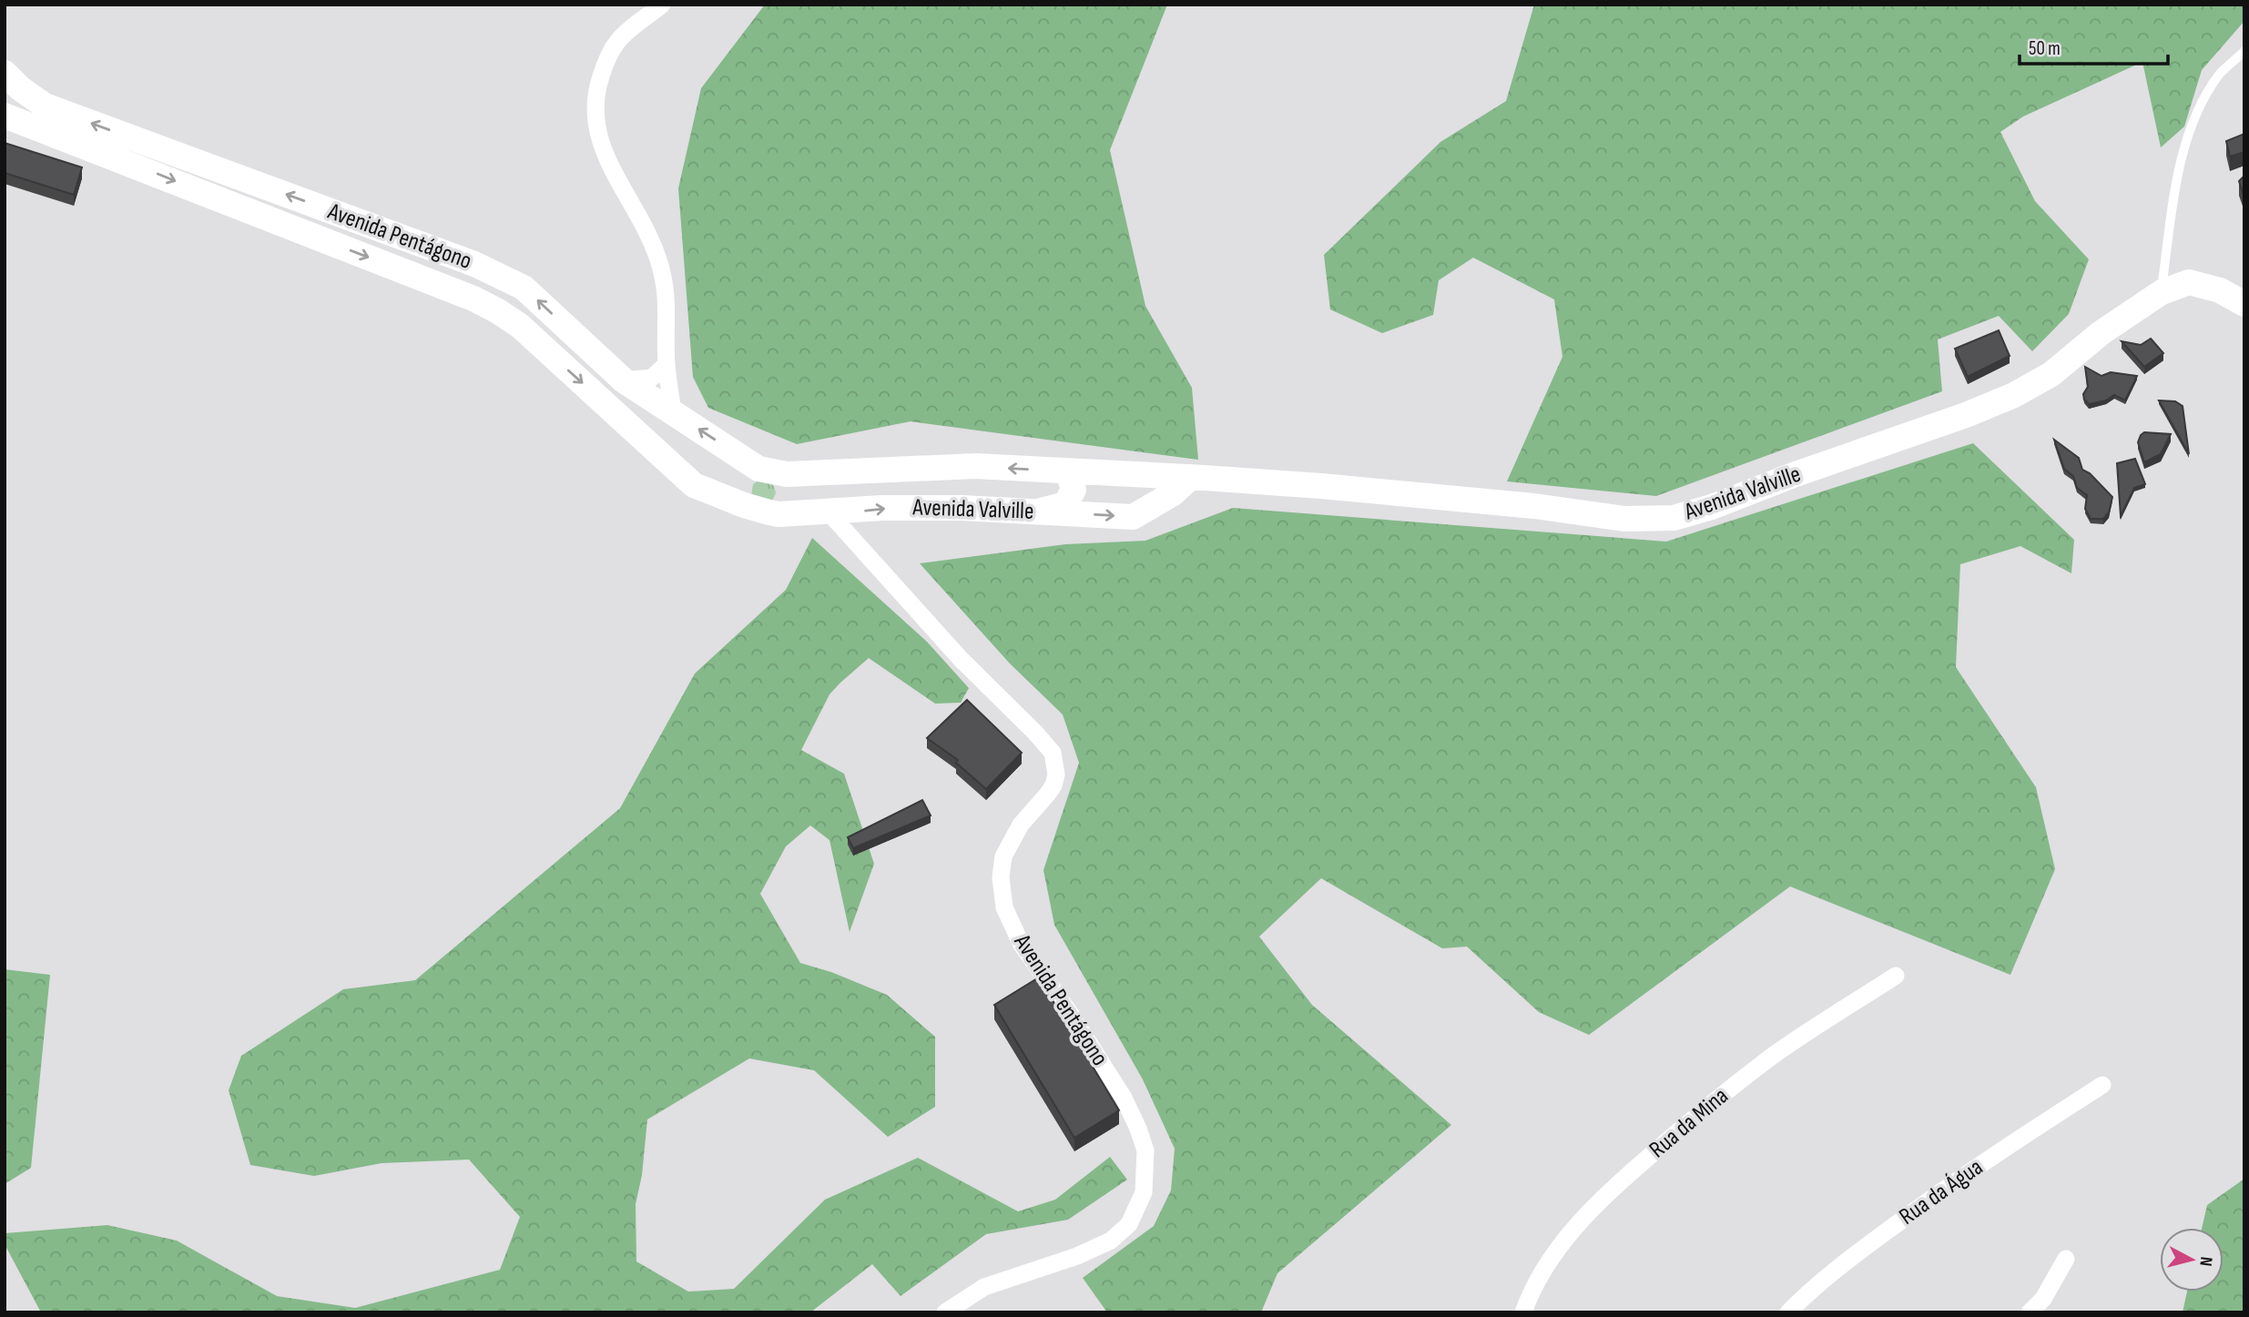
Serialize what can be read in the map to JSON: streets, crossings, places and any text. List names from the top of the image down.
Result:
{
  "streets": {
    "main road": ["Avenida Pentágono", "Avenida Valville"],
    "street": ["Rua da Mina", "Rua da Água"]
  },
  "crossings": [
    ["Avenida Pentágono", "Avenida Valville"]
  ],
  "scale_bar": "50 m",
  "north": "right"
}
